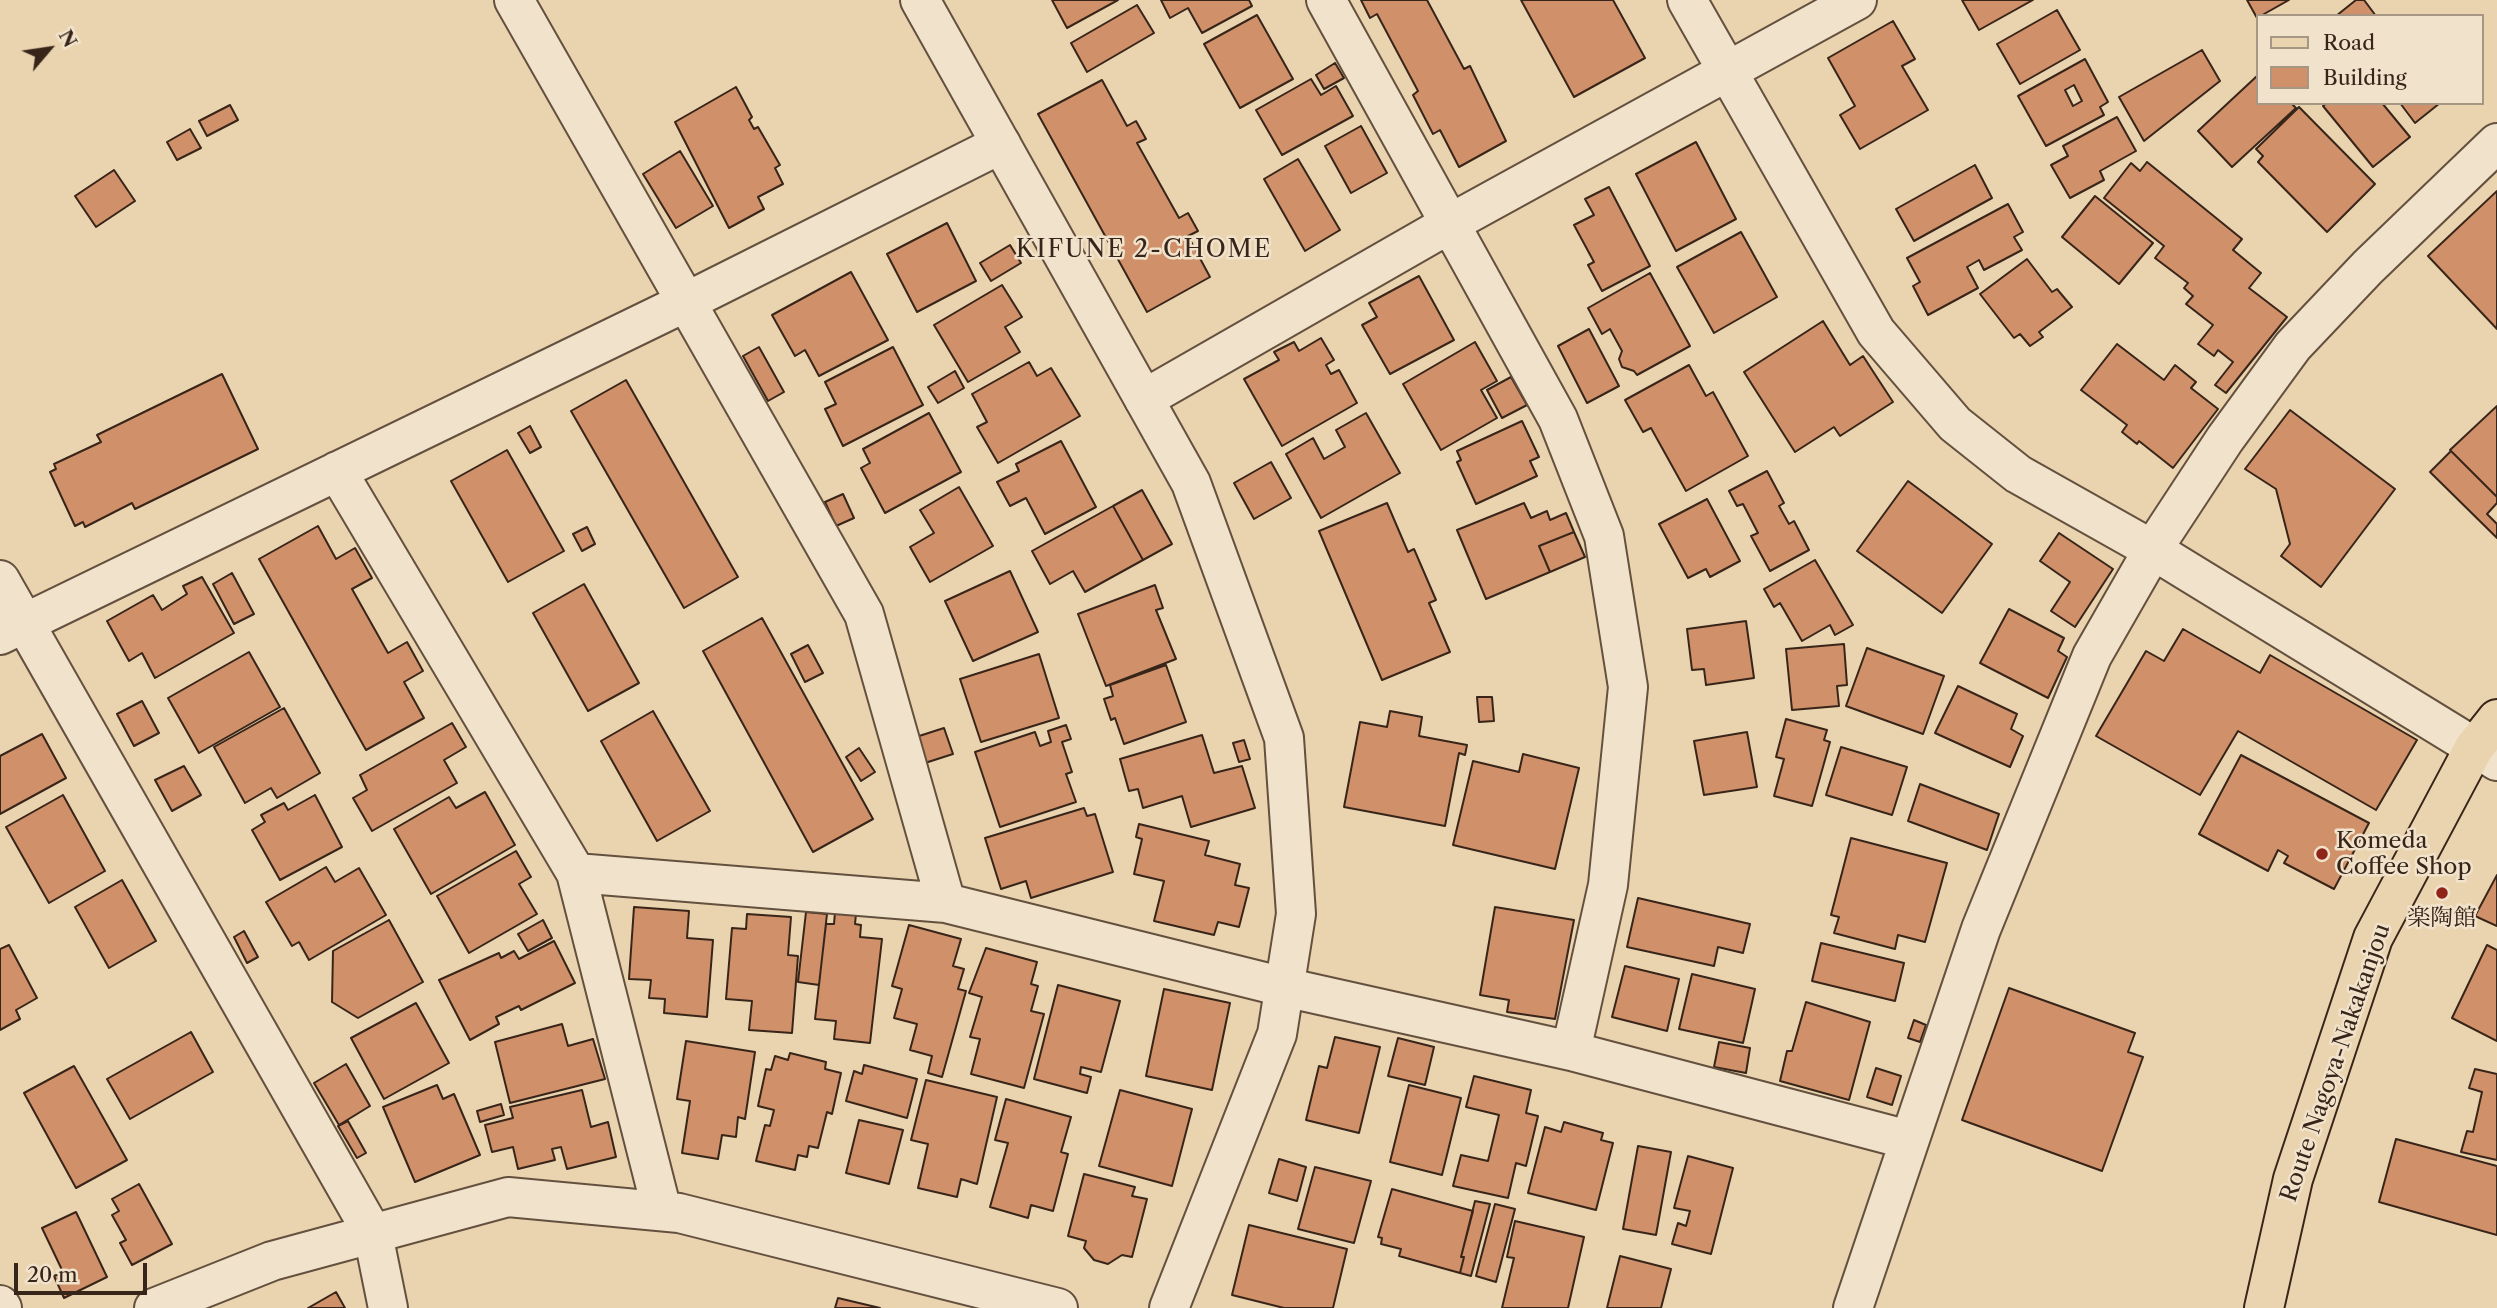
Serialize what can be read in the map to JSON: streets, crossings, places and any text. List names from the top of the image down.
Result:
{
  "streets": {
    "main road": ["Route Nagoya-Nakakanjou"]
  },
  "districts": ["KIFUNE 2-CHOME"],
  "places": ["Komeda Coffee Shop", "楽陶館"],
  "legend": ["Road", "Building"],
  "scale_bar": "20 m",
  "north": "top right"
}
